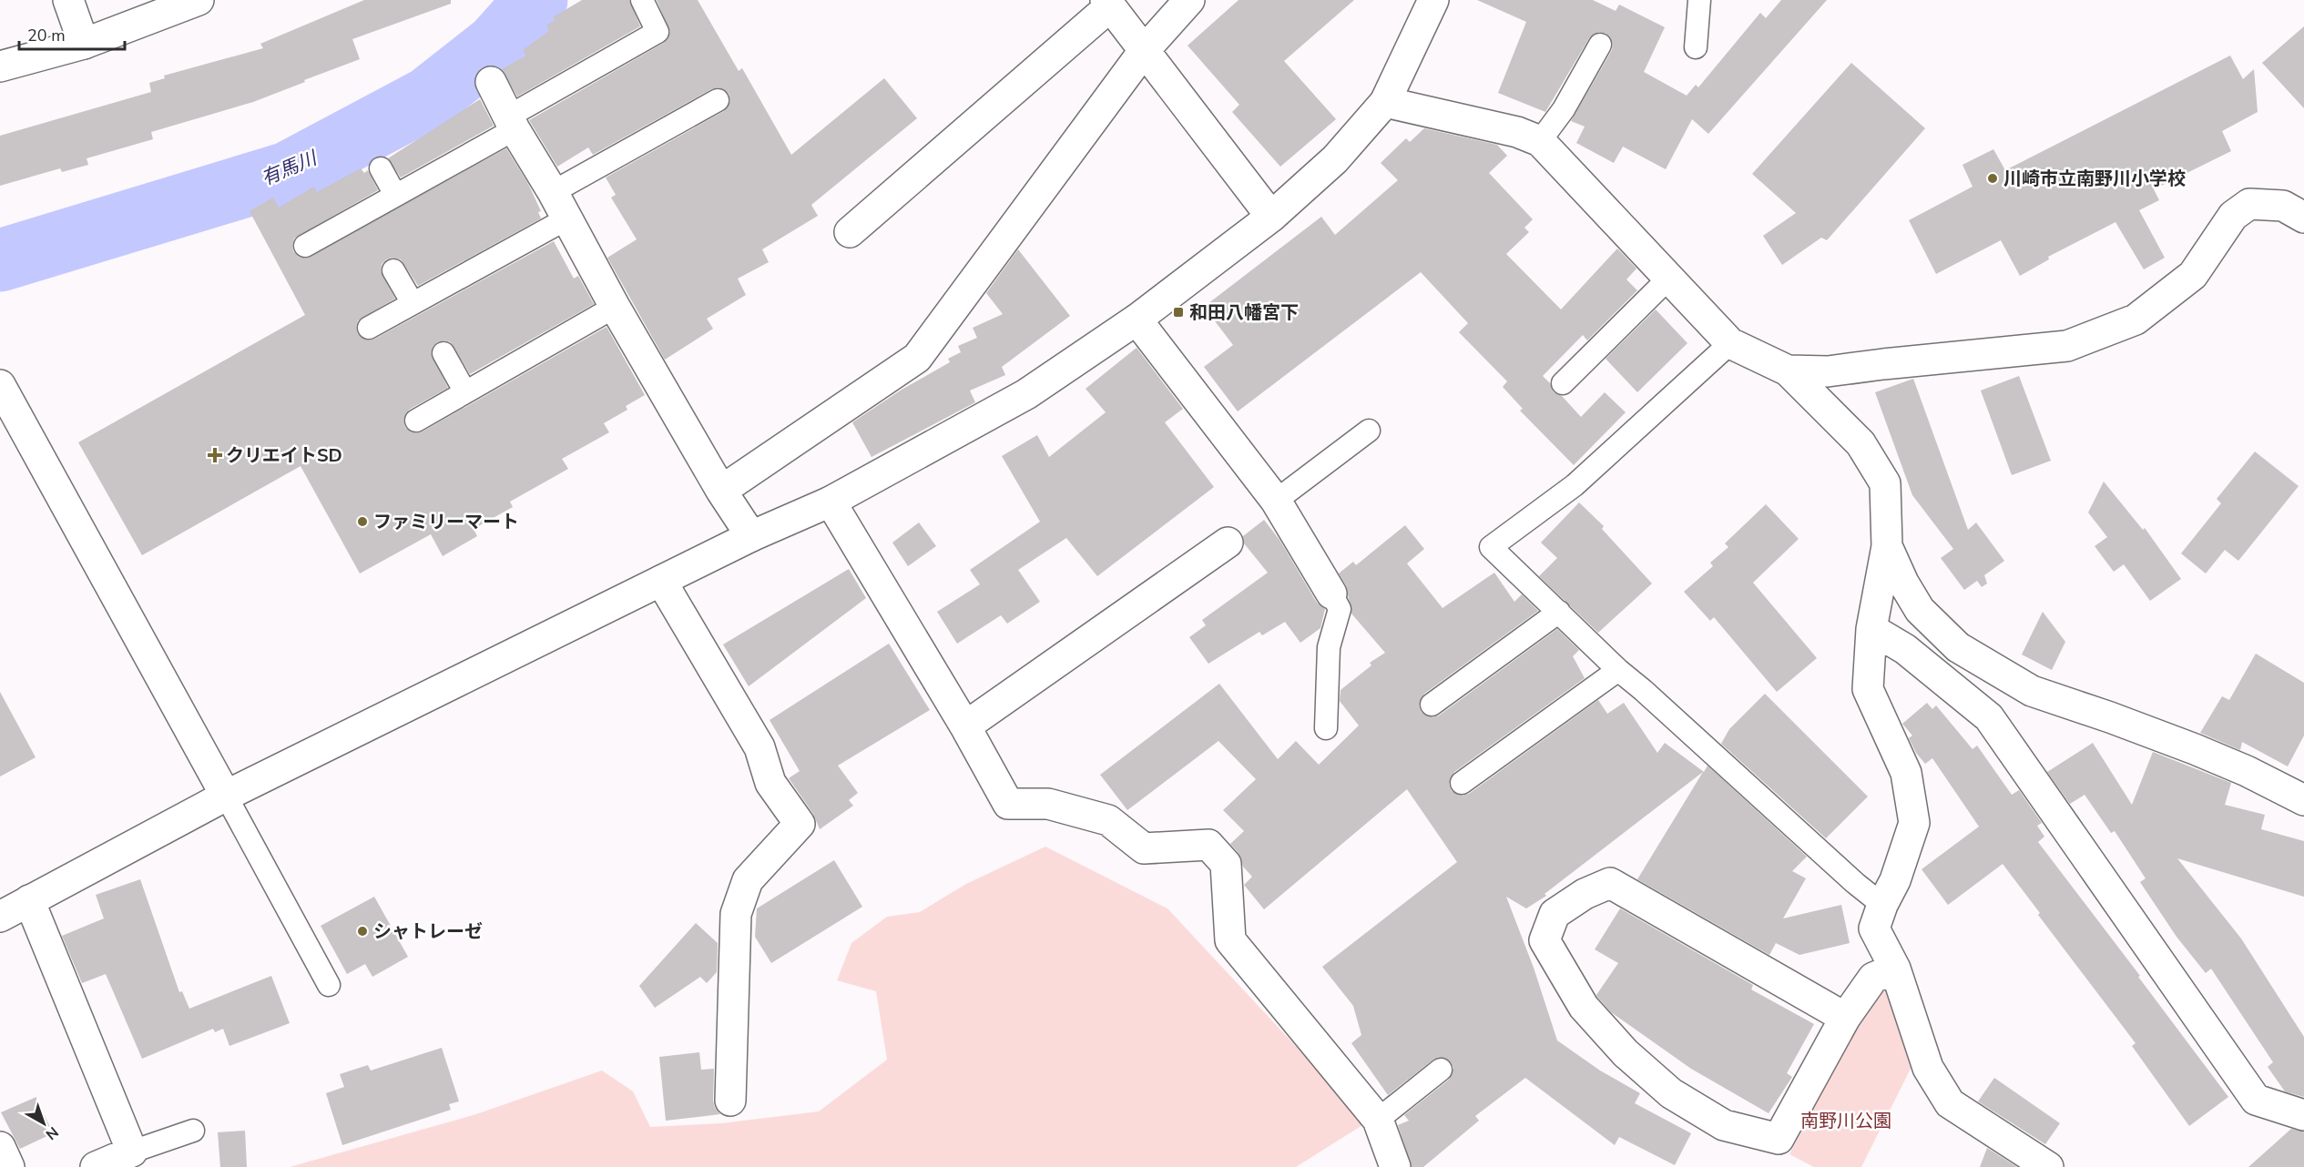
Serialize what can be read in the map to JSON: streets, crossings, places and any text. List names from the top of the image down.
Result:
{
  "water": ["有馬川"],
  "parks": ["南野川公園"],
  "places": {
    "other": ["川崎市立南野川小学校", "ファミリーマート", "シャトレーゼ"],
    "transit": ["和田八幡宮下"],
    "health": ["クリエイトSD"]
  },
  "scale_bar": "20 m",
  "north": "bottom right"
}
